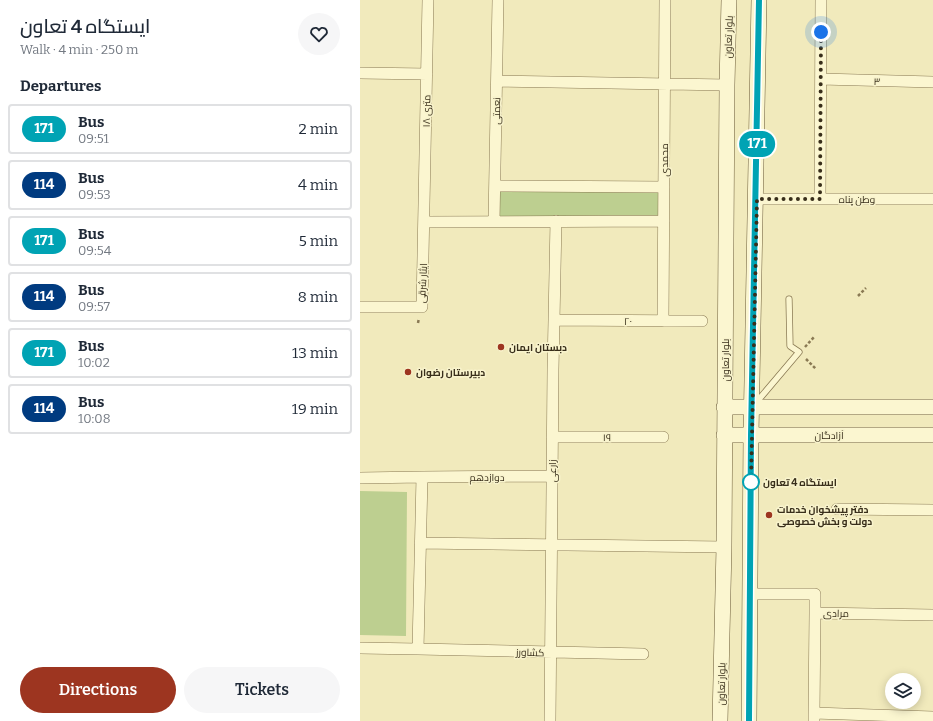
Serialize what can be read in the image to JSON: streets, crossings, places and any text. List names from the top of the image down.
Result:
{
  "streets": {
    "main road": ["بلوار تعاون", "آزادگان"],
    "street": [
      "۳",
      "۱۸ متری",
      "نعمتی",
      "محمدی",
      "وطن پناه",
      "ایثار شرقی",
      "۲۰",
      "۱۹",
      "زارعی",
      "دوازدهم",
      "مرادی",
      "کشاورز"
    ]
  },
  "crossings": [
    ["بلوار تعاون", "آزادگان"],
    ["۱۸ متری", "ایثار شرقی"],
    ["محمدی", "۲۰"],
    ["۲۰", "زارعی"],
    ["۱۹", "زارعی"],
    ["زارعی", "دوازدهم"],
    ["زارعی", "کشاورز"]
  ],
  "places": [
    "دبستان ایمان",
    "دبیرستان رضوان",
    "ایستگاه 4 تعاون",
    "دفتر پیشخوان خدمات دولت و بخش خصوصی"
  ],
  "lines": ["bus line 171"],
  "page": {
    "heading": [
      ["ایستگاه 4 تعاون", "Walk · 4 min · 250 m"],
      "Departures"
    ],
    "on_map": "171",
    "list": [
      {
        "mark": "171",
        "name": "Bus",
        "note": "09:51",
        "value": "2 min"
      },
      {
        "mark": "114",
        "name": "Bus",
        "note": "09:53",
        "value": "4 min"
      },
      {
        "mark": "171",
        "name": "Bus",
        "note": "09:54",
        "value": "5 min"
      },
      {
        "mark": "114",
        "name": "Bus",
        "note": "09:57",
        "value": "8 min"
      },
      {
        "mark": "171",
        "name": "Bus",
        "note": "10:02",
        "value": "13 min"
      },
      {
        "mark": "114",
        "name": "Bus",
        "note": "10:08",
        "value": "19 min"
      }
    ],
    "buttons": ["Directions", "Tickets"]
  }
}
